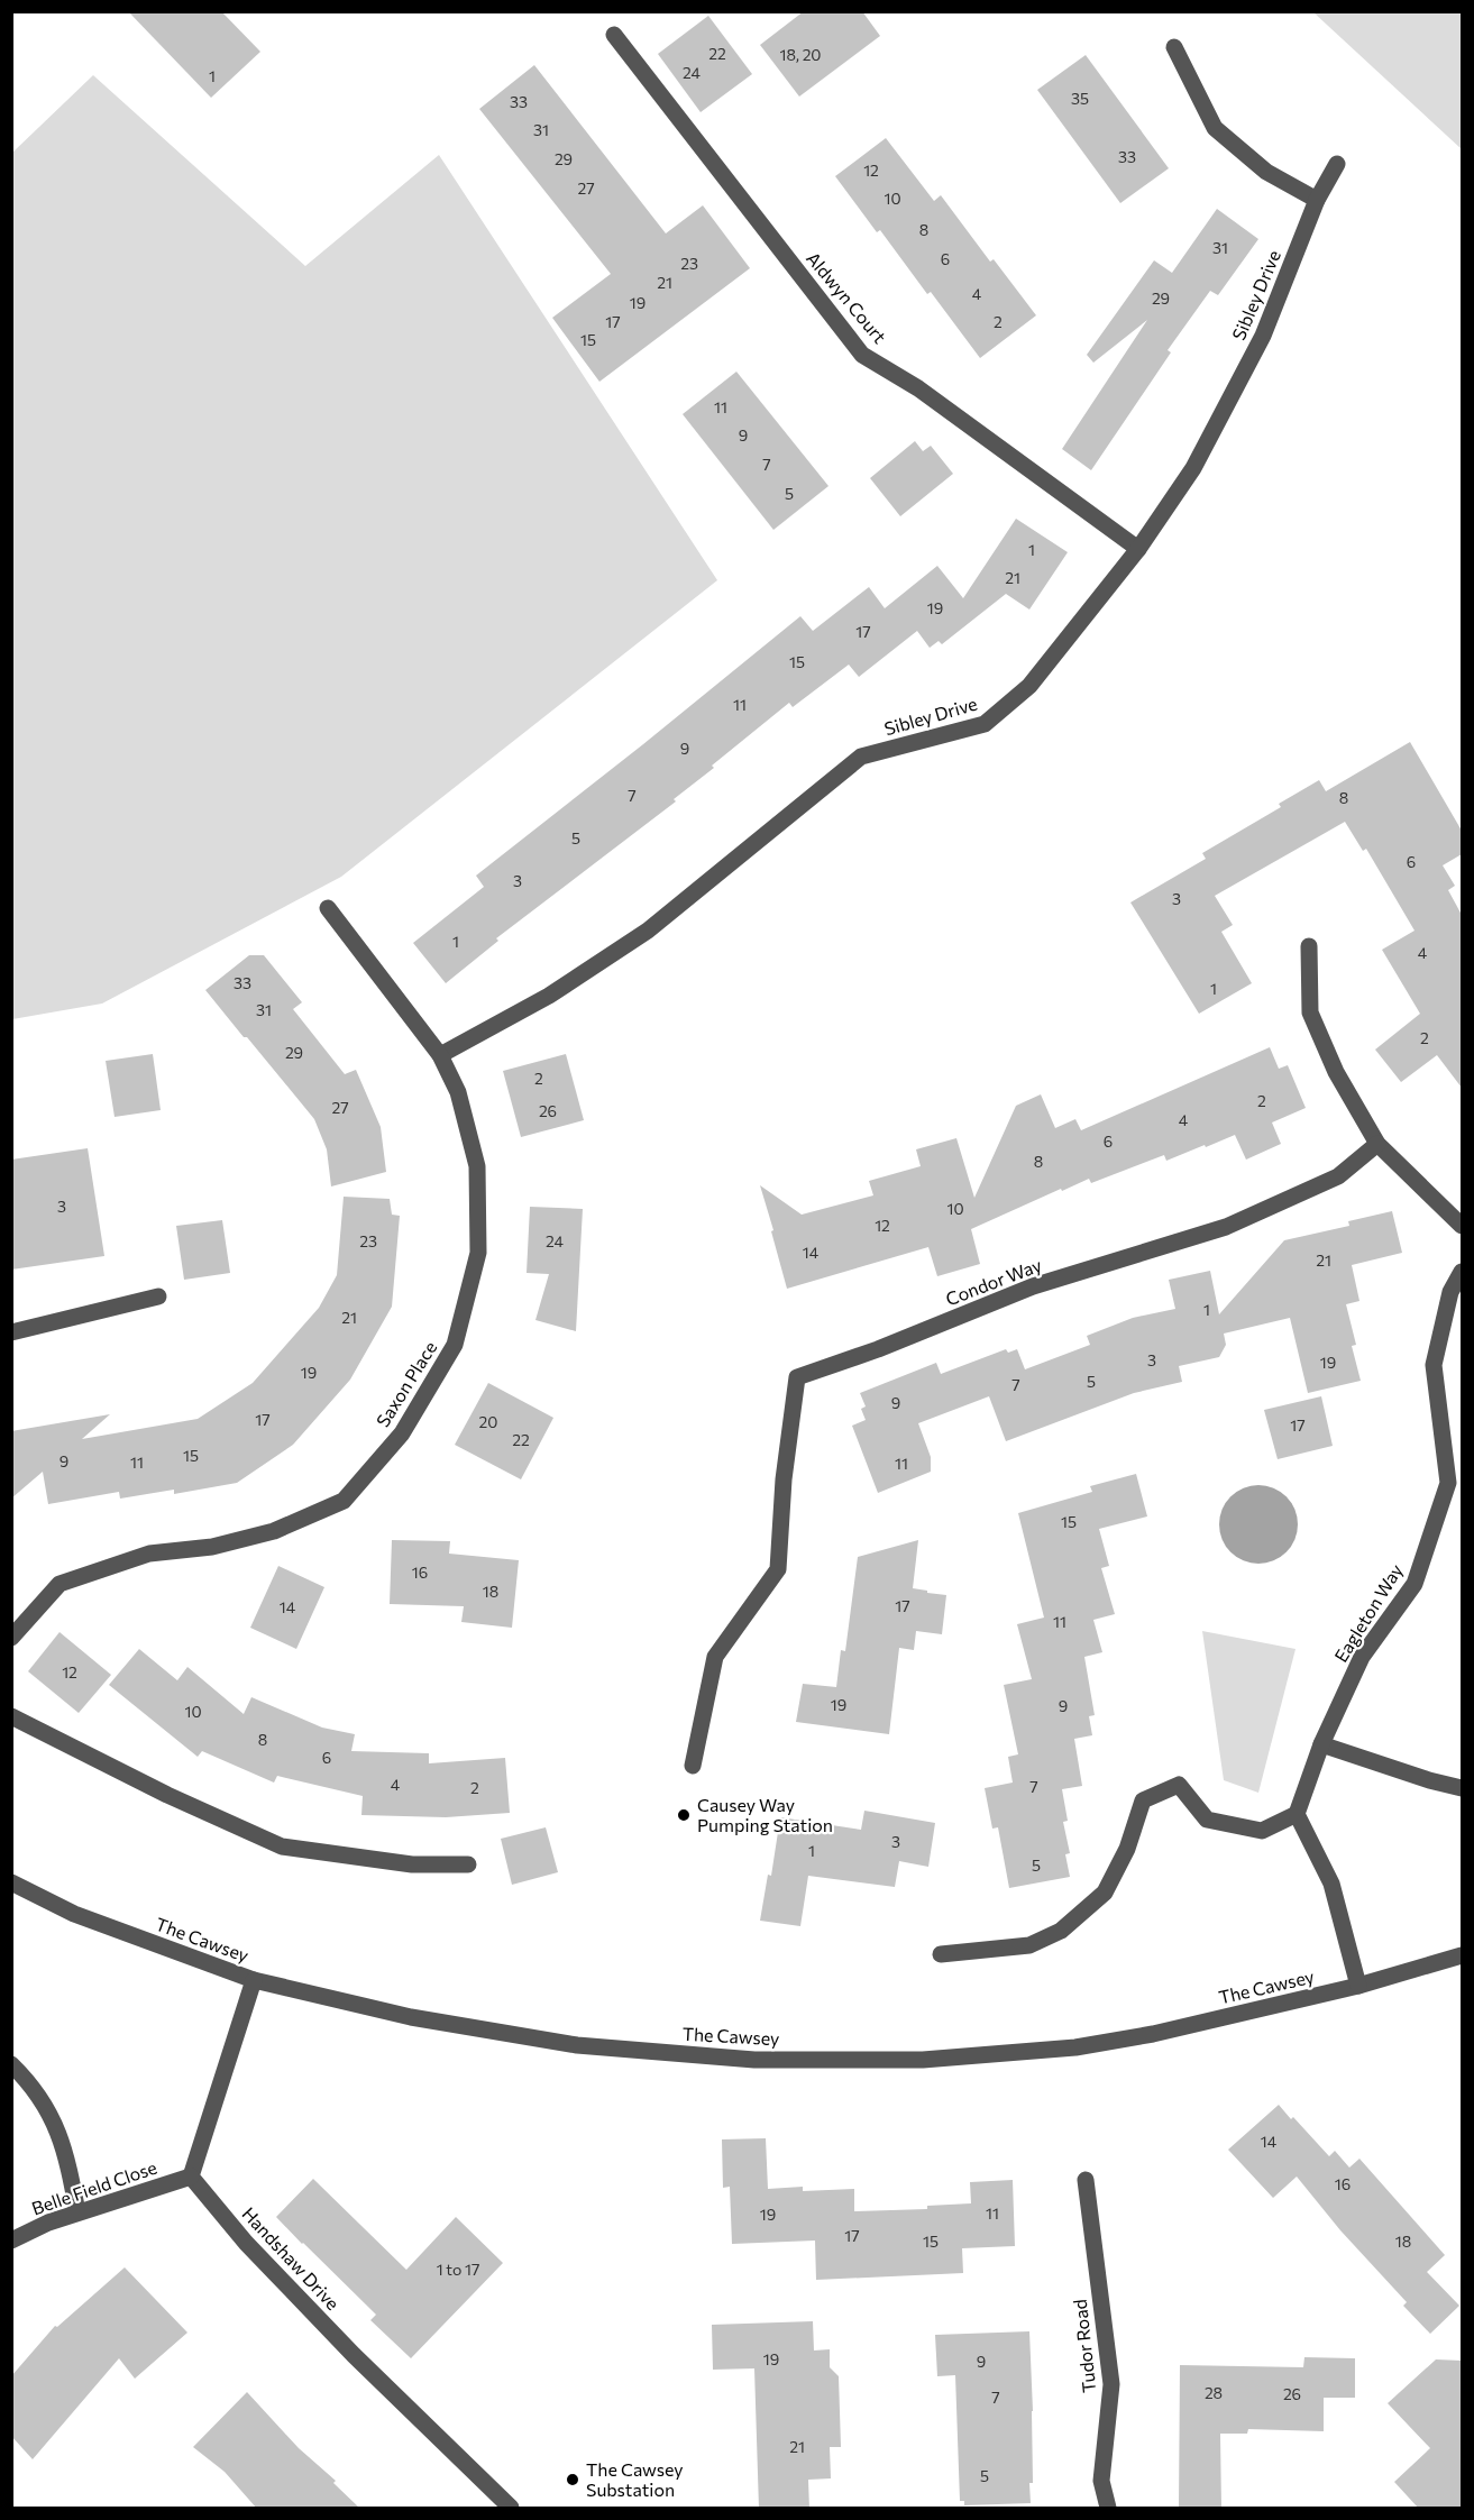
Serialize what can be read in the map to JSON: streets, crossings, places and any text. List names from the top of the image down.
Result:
{
  "streets": {
    "street": [
      "Sibley Drive",
      "Aldwyn Court",
      "Condor Way",
      "Saxon Place",
      "Eagleton Way",
      "The Cawsey",
      "Belle Field Close",
      "Handshaw Drive",
      "Tudor Road"
    ]
  },
  "crossings": [
    ["Sibley Drive", "Aldwyn Court"],
    ["Sibley Drive", "Saxon Place"],
    ["Belle Field Close", "Handshaw Drive"]
  ],
  "places": ["Causey Way Pumping Station", "The Cawsey Substation"],
  "house_numbers": [
    "22",
    "18, 20",
    "24",
    "1",
    "35",
    "33",
    "31",
    "33",
    "29",
    "12",
    "27",
    "10",
    "8",
    "31",
    "6",
    "23",
    "21",
    "4",
    "29",
    "19",
    "17",
    "2",
    "15",
    "11",
    "9",
    "7",
    "5",
    "1",
    "21",
    "19",
    "17",
    "15",
    "11",
    "9",
    "7",
    "8",
    "5",
    "6",
    "3",
    "3",
    "1",
    "4",
    "33",
    "1",
    "31",
    "2",
    "29",
    "2",
    "2",
    "27",
    "26",
    "4",
    "6",
    "8",
    "3",
    "10",
    "12",
    "23",
    "24",
    "14",
    "21",
    "1",
    "21",
    "3",
    "19",
    "19",
    "5",
    "7",
    "9",
    "17",
    "20",
    "17",
    "22",
    "15",
    "9",
    "11",
    "11",
    "15",
    "16",
    "18",
    "17",
    "14",
    "11",
    "12",
    "19",
    "9",
    "10",
    "8",
    "6",
    "4",
    "7",
    "2",
    "3",
    "1",
    "5",
    "14",
    "16",
    "11",
    "19",
    "17",
    "15",
    "18",
    "1 to 17",
    "19",
    "9",
    "28",
    "26",
    "7",
    "21",
    "5"
  ]
}
